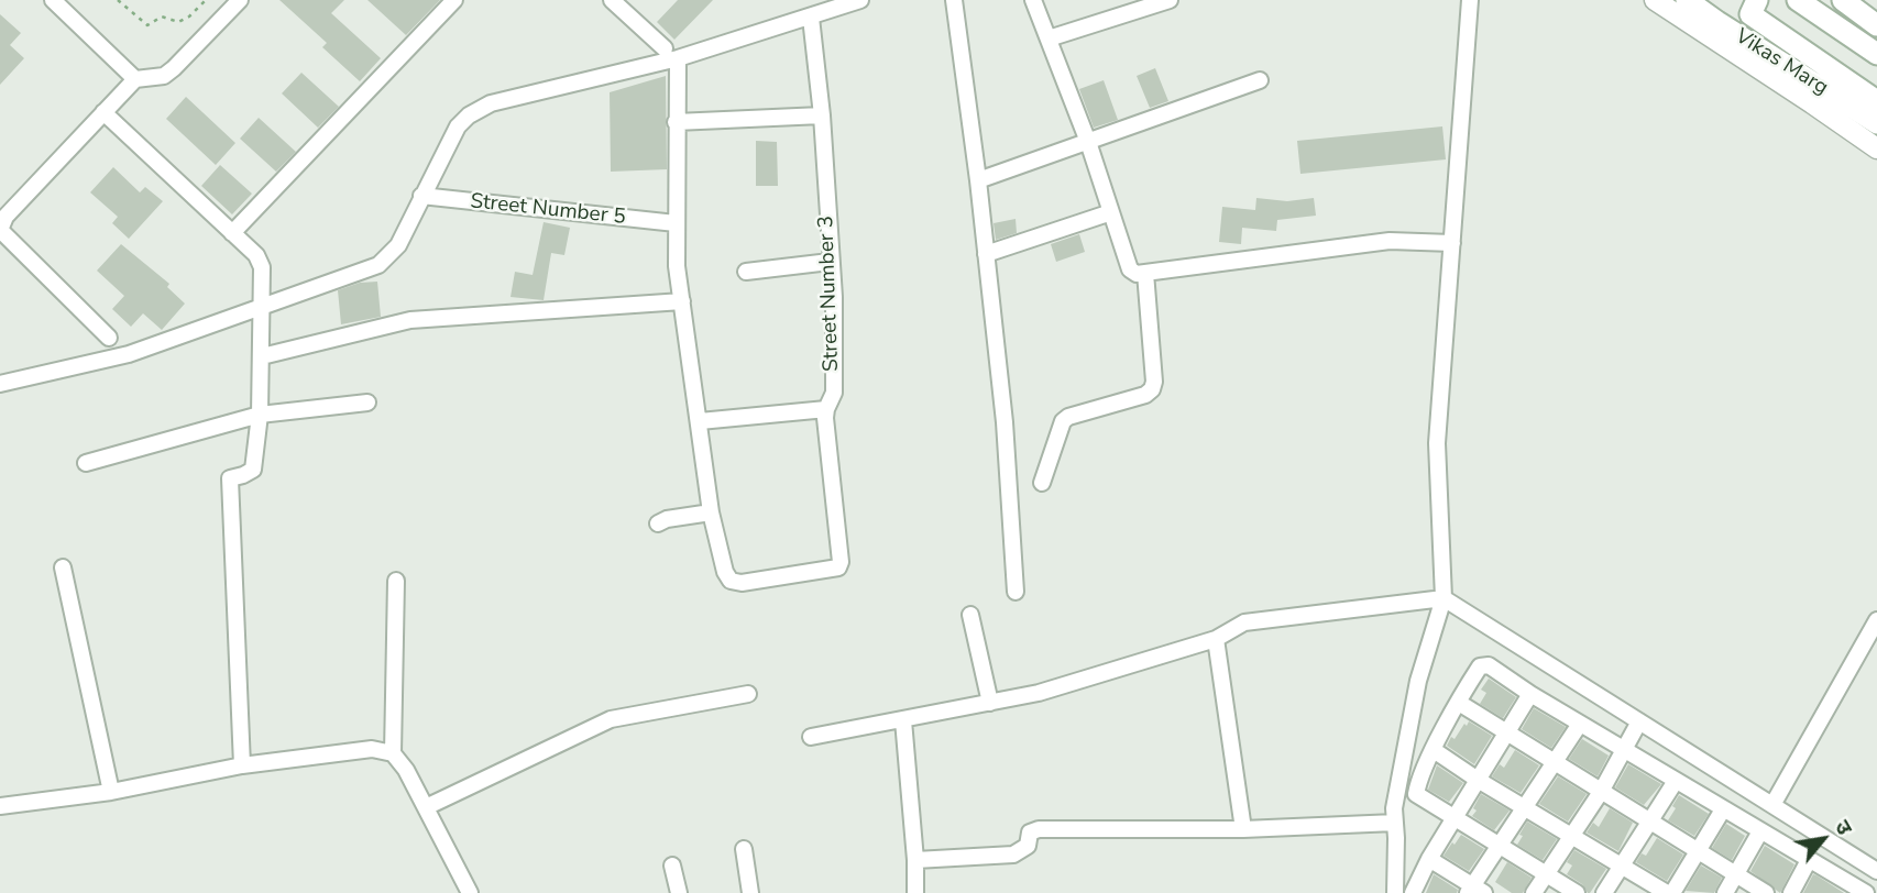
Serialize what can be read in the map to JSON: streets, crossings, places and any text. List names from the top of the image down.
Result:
{
  "streets": {
    "main road": ["Vikas Marg"],
    "street": ["Street Number 5", "Street Number 3"]
  },
  "north": "top right"
}
